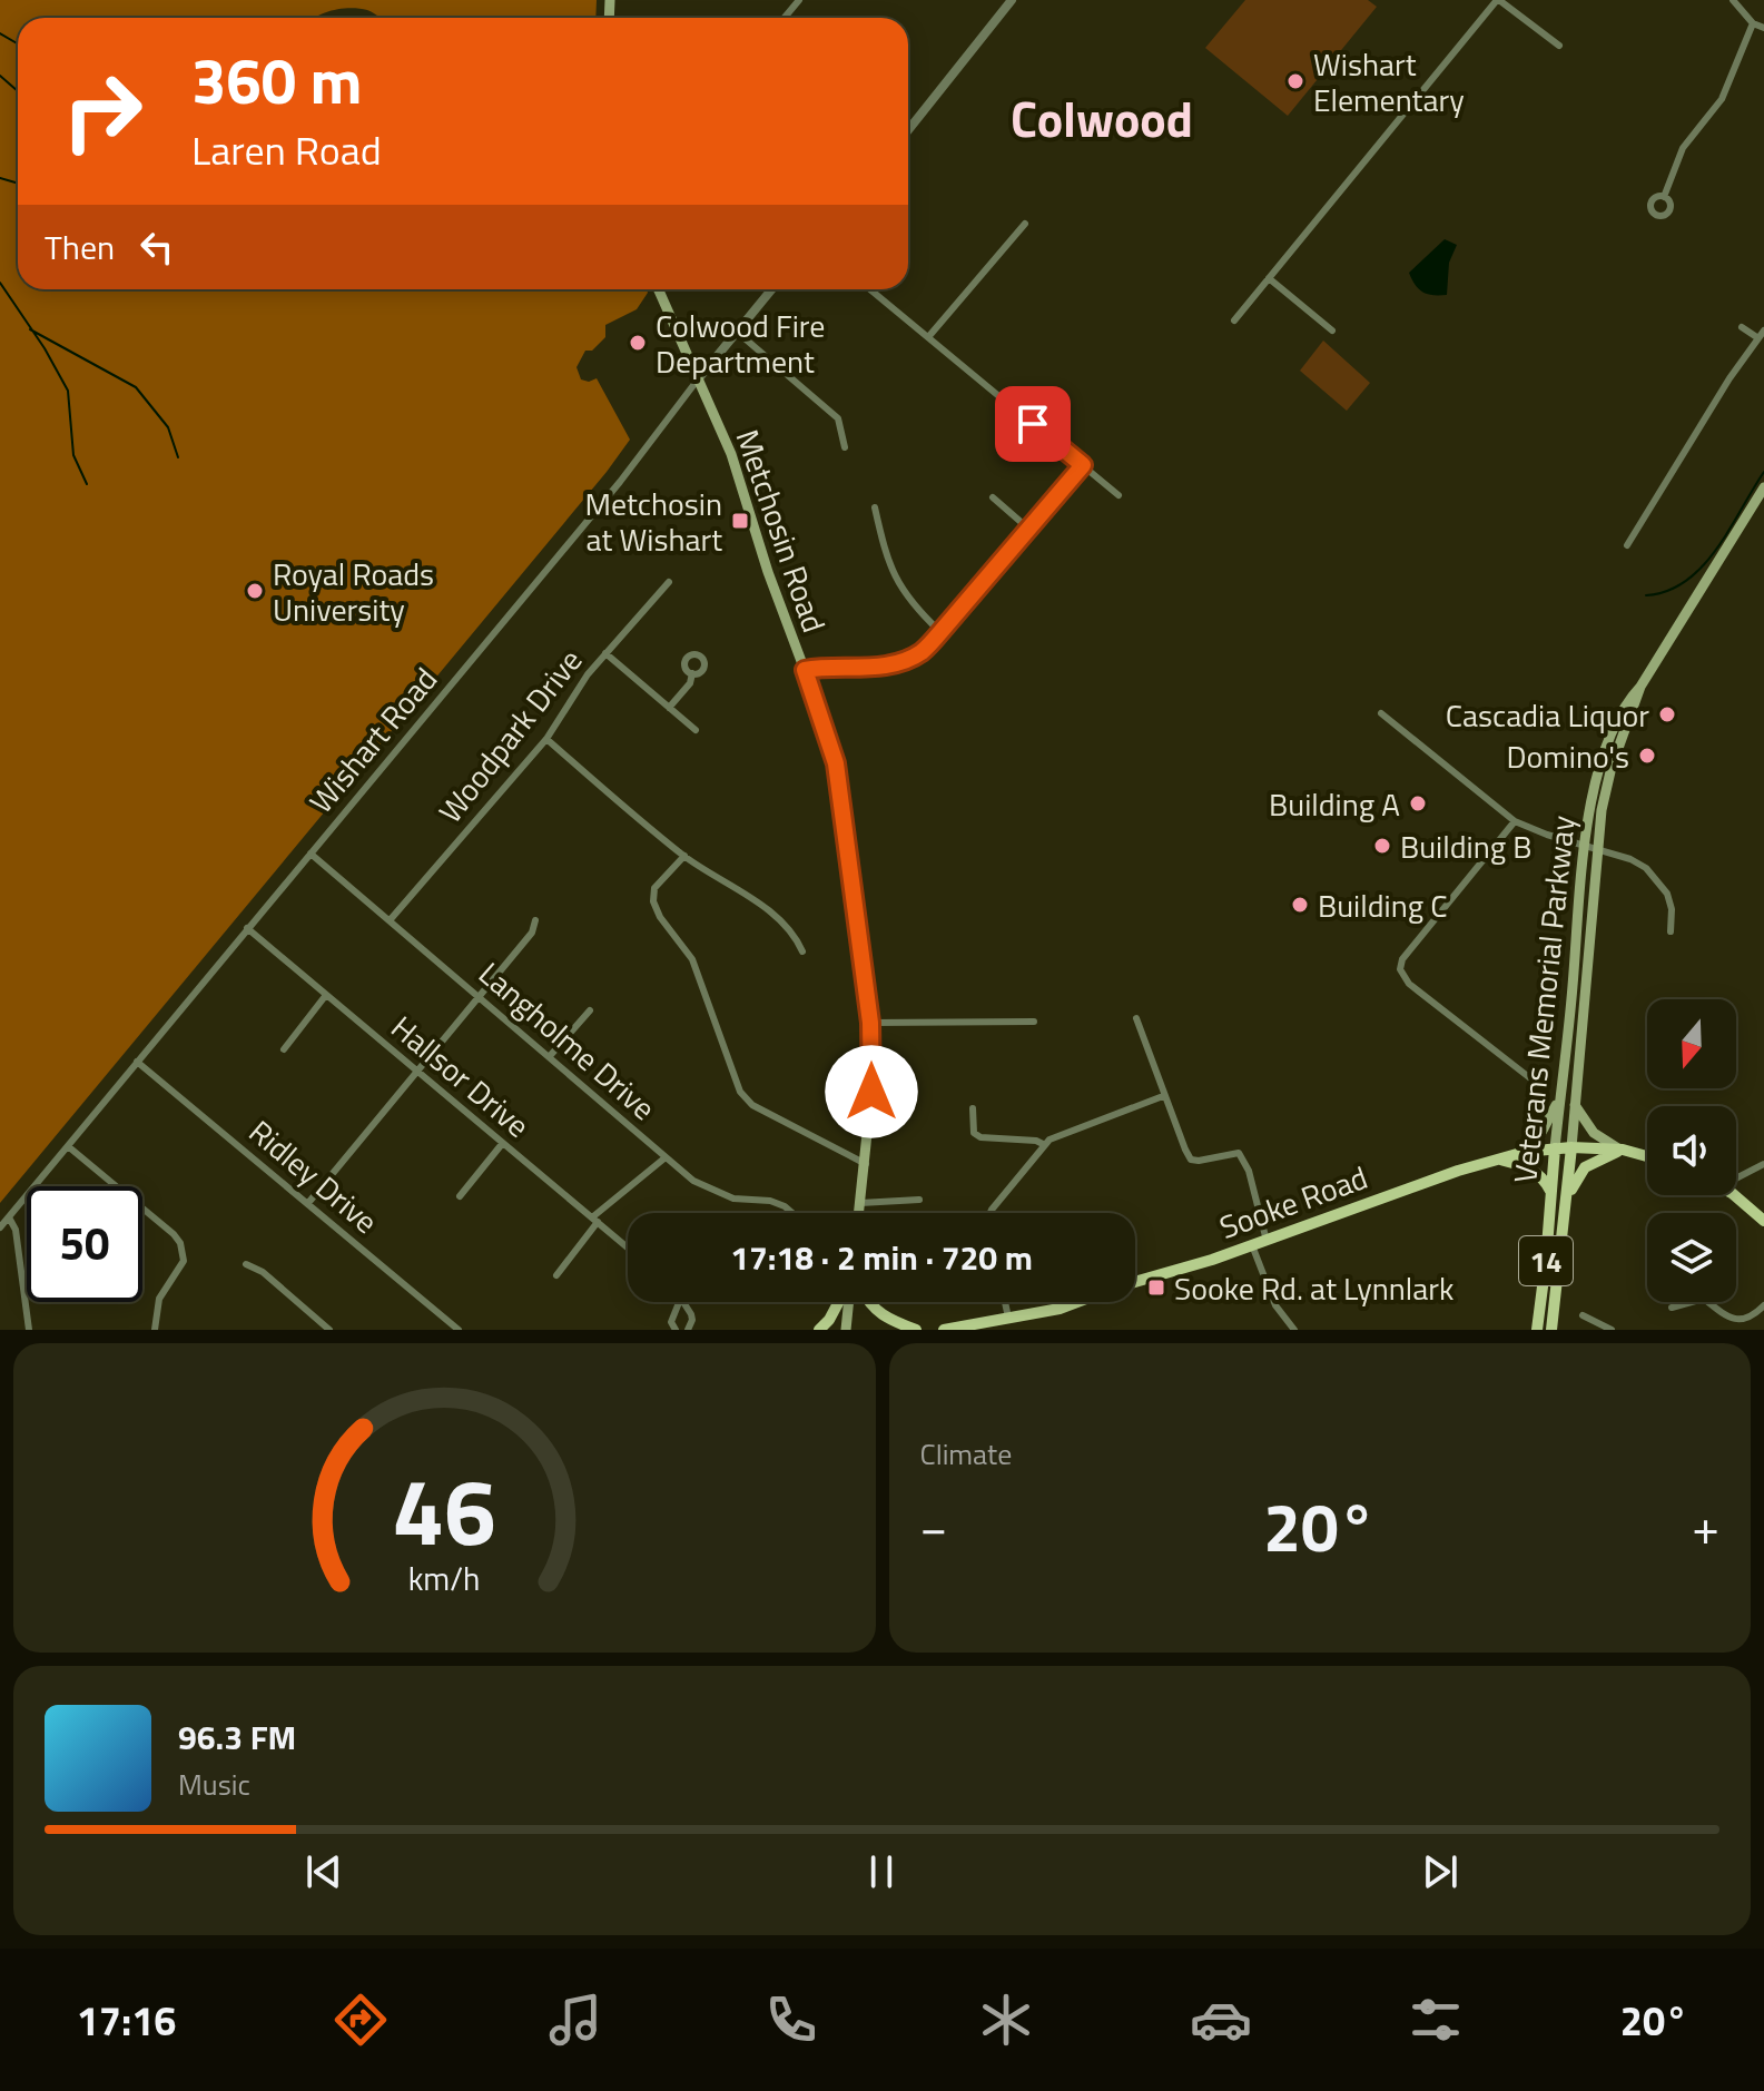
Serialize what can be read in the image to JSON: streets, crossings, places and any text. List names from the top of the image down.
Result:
{
  "streets": {
    "main road": [
      "Metchosin Road",
      "Veterans Memorial Parkway",
      "Sooke Road",
      "14"
    ],
    "street": [
      "Woodpark Drive",
      "Wishart Road",
      "Langholme Drive",
      "Hallsor Drive",
      "Ridley Drive"
    ]
  },
  "crossings": [
    ["Metchosin Road", "Wishart Road"],
    ["Woodpark Drive", "Langholme Drive"],
    ["Wishart Road", "Langholme Drive"],
    ["Wishart Road", "Hallsor Drive"],
    ["Wishart Road", "Ridley Drive"],
    ["Veterans Memorial Parkway", "Sooke Road"]
  ],
  "districts": ["Colwood"],
  "places": {
    "other": [
      "Wishart Elementary",
      "Colwood Fire Department",
      "Royal Roads University",
      "Cascadia Liquor",
      "Domino's",
      "Building A",
      "Building B",
      "Building C"
    ],
    "transit": ["Metchosin at Wishart", "Sooke Rd. at Lynnlark"]
  },
  "north": "bottom",
  "page": {
    "turn": ["360 m", "Laren Road"],
    "then": "Then",
    "limit": "50",
    "trip": "17:18 · 2 min · 720 m",
    "tile": "Climate",
    "heat": ["−", "20°", "+"],
    "song": ["96.3 FM", "Music"],
    "tabs": ["17:16", "20°"],
    "gauge": ["46", "km/h"]
  }
}
